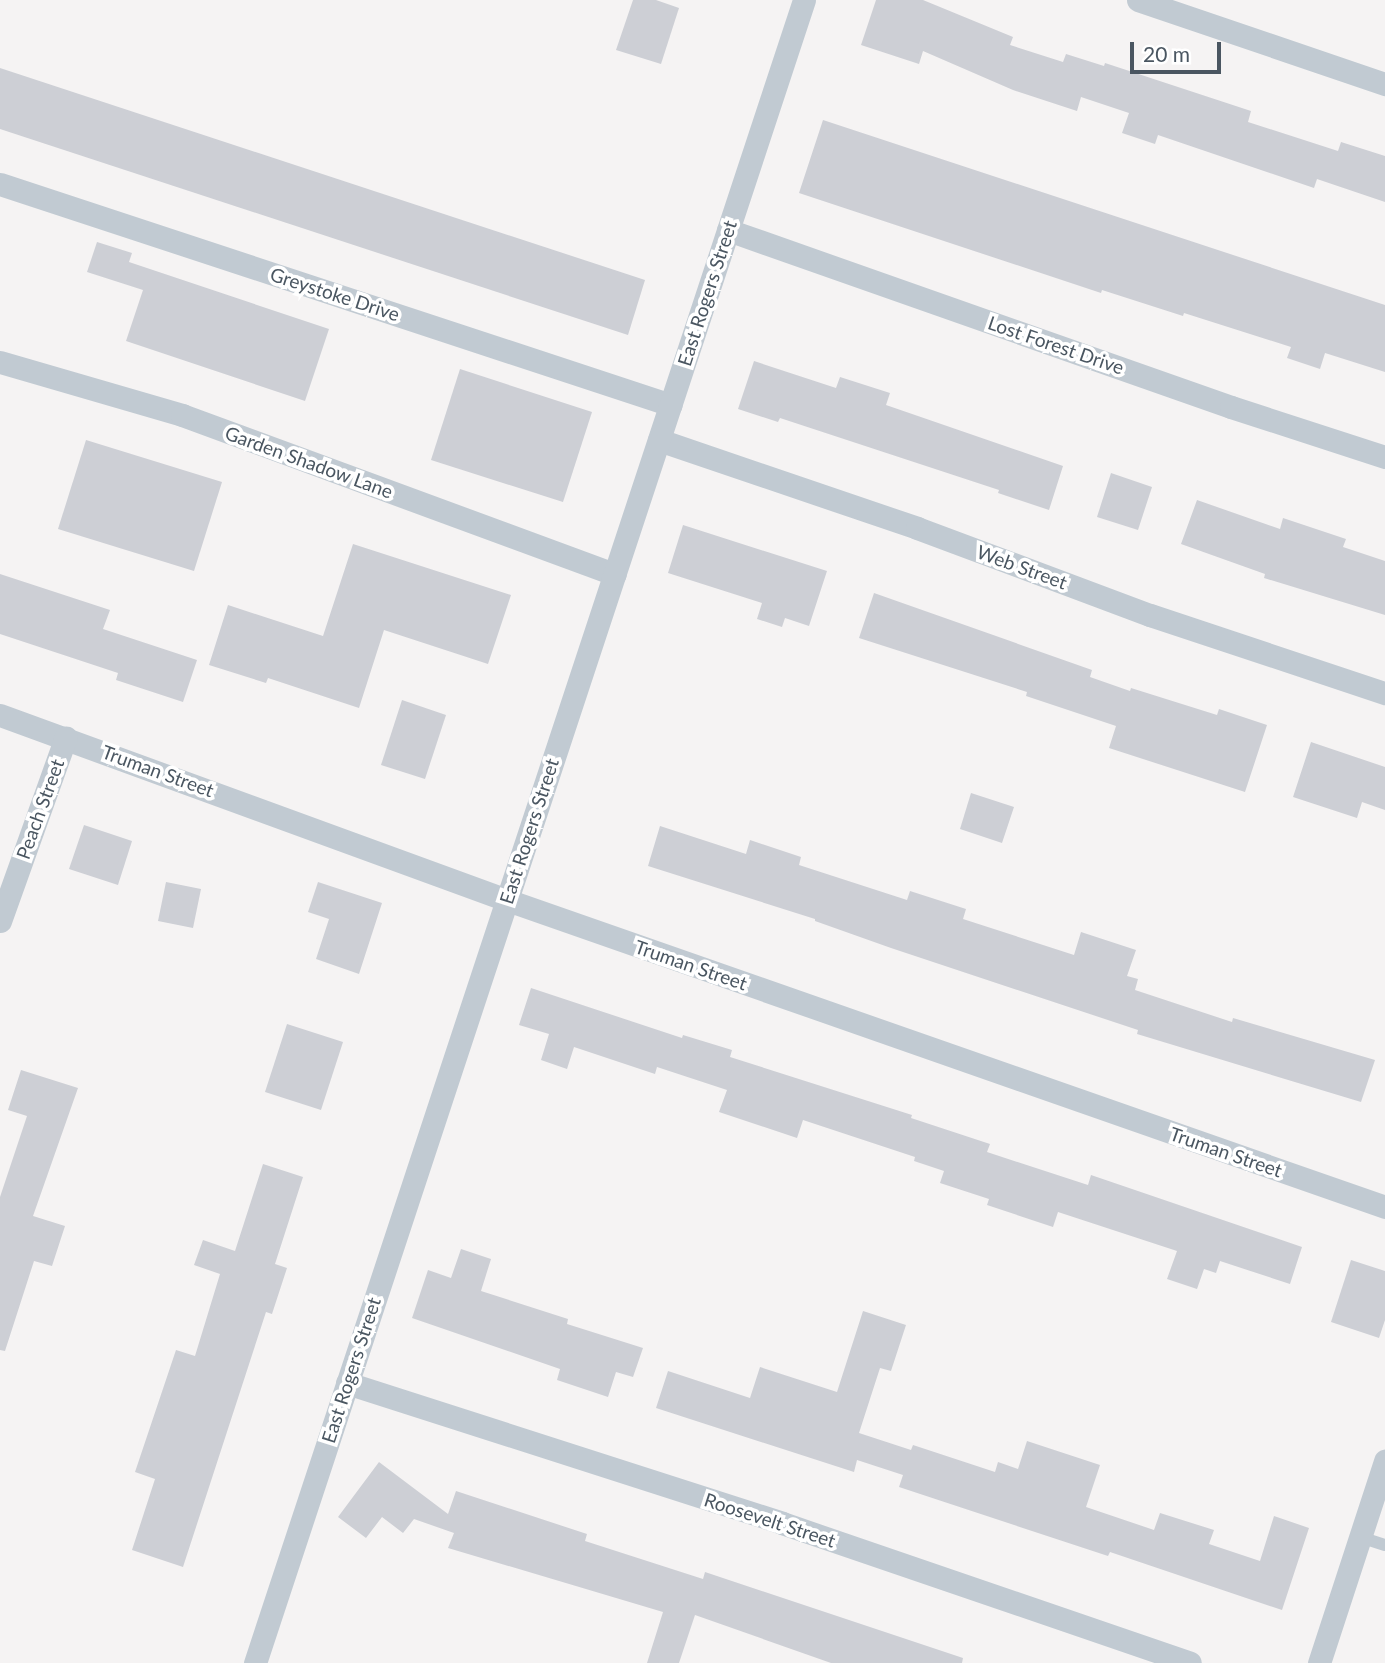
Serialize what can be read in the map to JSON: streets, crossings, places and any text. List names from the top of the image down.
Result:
{
  "streets": {
    "street": [
      "East Rogers Street",
      "Greystoke Drive",
      "Lost Forest Drive",
      "Garden Shadow Lane",
      "Web Street",
      "Truman Street",
      "Peach Street",
      "Roosevelt Street"
    ]
  },
  "crossings": [
    ["East Rogers Street", "Greystoke Drive"],
    ["East Rogers Street", "Lost Forest Drive"],
    ["East Rogers Street", "Garden Shadow Lane"],
    ["East Rogers Street", "Web Street"],
    ["East Rogers Street", "Truman Street"],
    ["East Rogers Street", "Roosevelt Street"],
    ["Truman Street", "Peach Street"]
  ],
  "scale_bar": "20 m"
}
